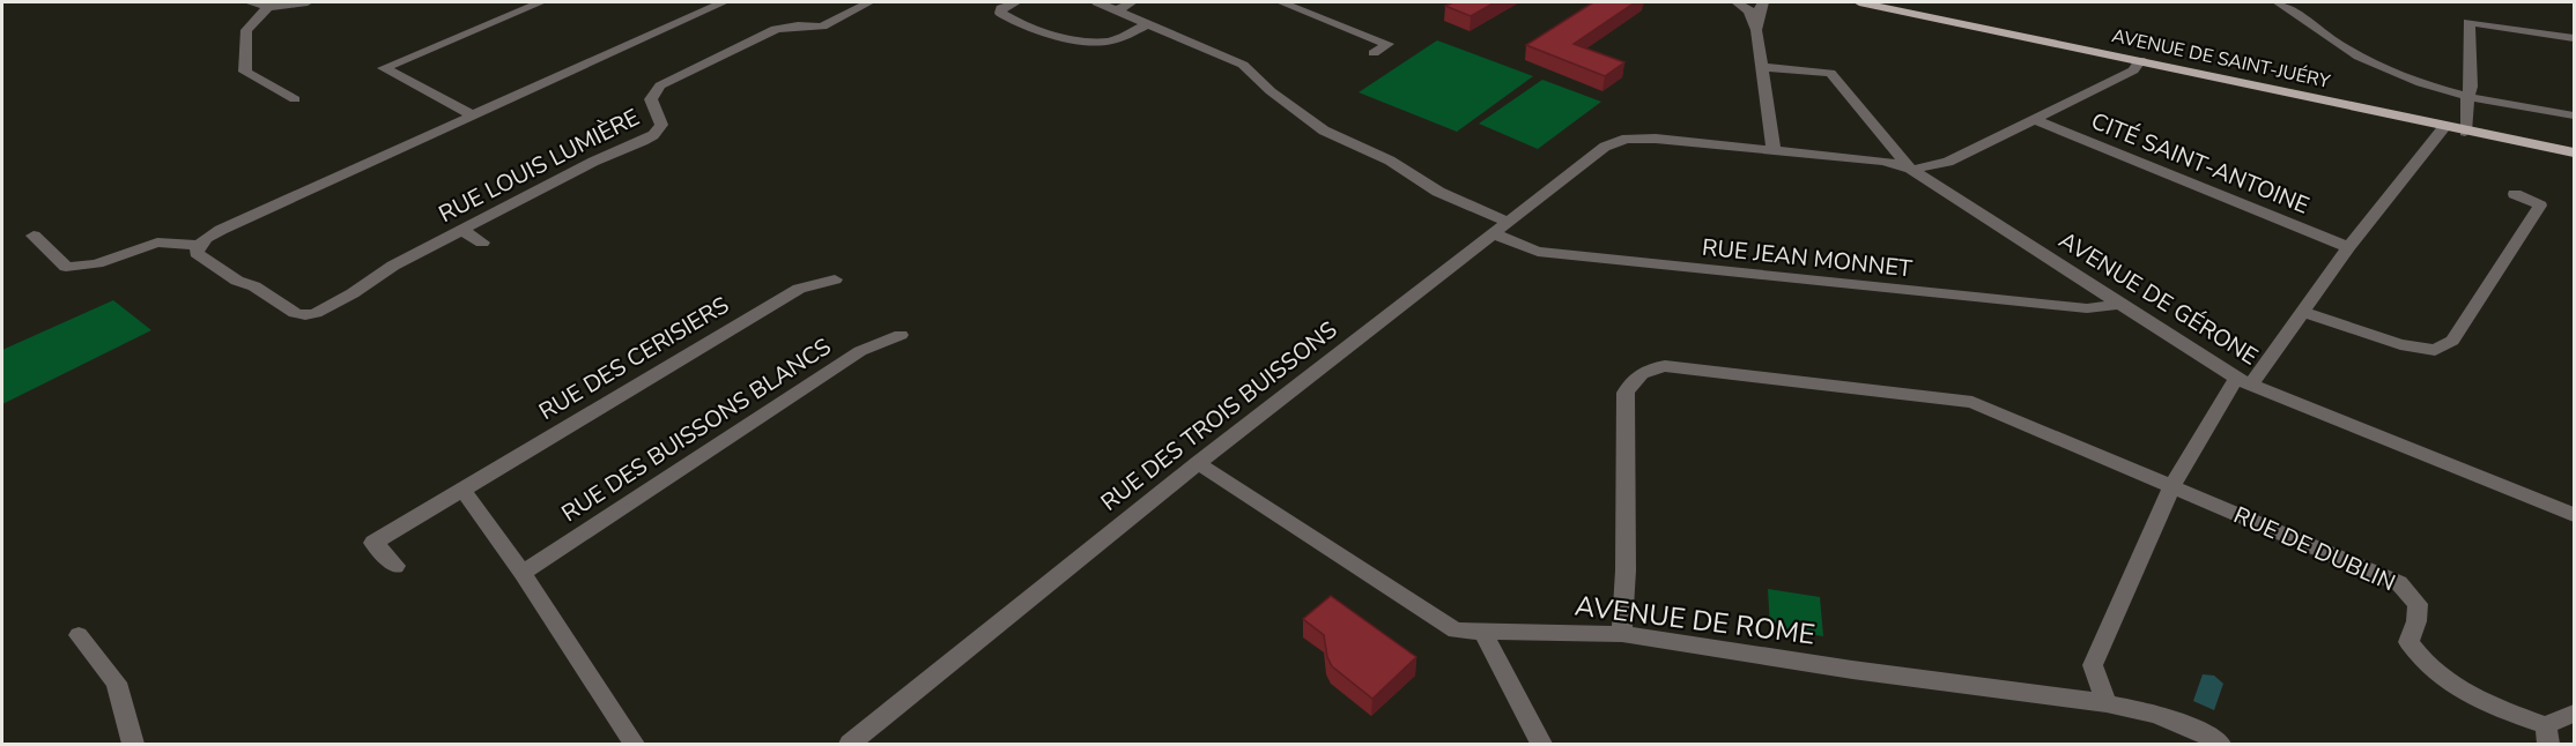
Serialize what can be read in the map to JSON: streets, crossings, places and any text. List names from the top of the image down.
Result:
{
  "streets": {
    "main road": ["AVENUE DE SAINT-JUÉRY"],
    "street": [
      "CITÉ SAINT-ANTOINE",
      "RUE LOUIS LUMIÈRE",
      "RUE JEAN MONNET",
      "AVENUE DE GÉRONE",
      "RUE DES CERISIERS",
      "RUE DES TROIS BUISSONS",
      "RUE DES BUISSONS BLANCS",
      "RUE DE DUBLIN",
      "AVENUE DE ROME"
    ]
  },
  "crossings": [
    ["AVENUE DE SAINT-JUÉRY", "CITÉ SAINT-ANTOINE"],
    ["CITÉ SAINT-ANTOINE", "AVENUE DE GÉRONE"],
    ["RUE JEAN MONNET", "AVENUE DE GÉRONE"],
    ["RUE JEAN MONNET", "RUE DES TROIS BUISSONS"],
    ["RUE DES TROIS BUISSONS", "AVENUE DE ROME"]
  ]
}
